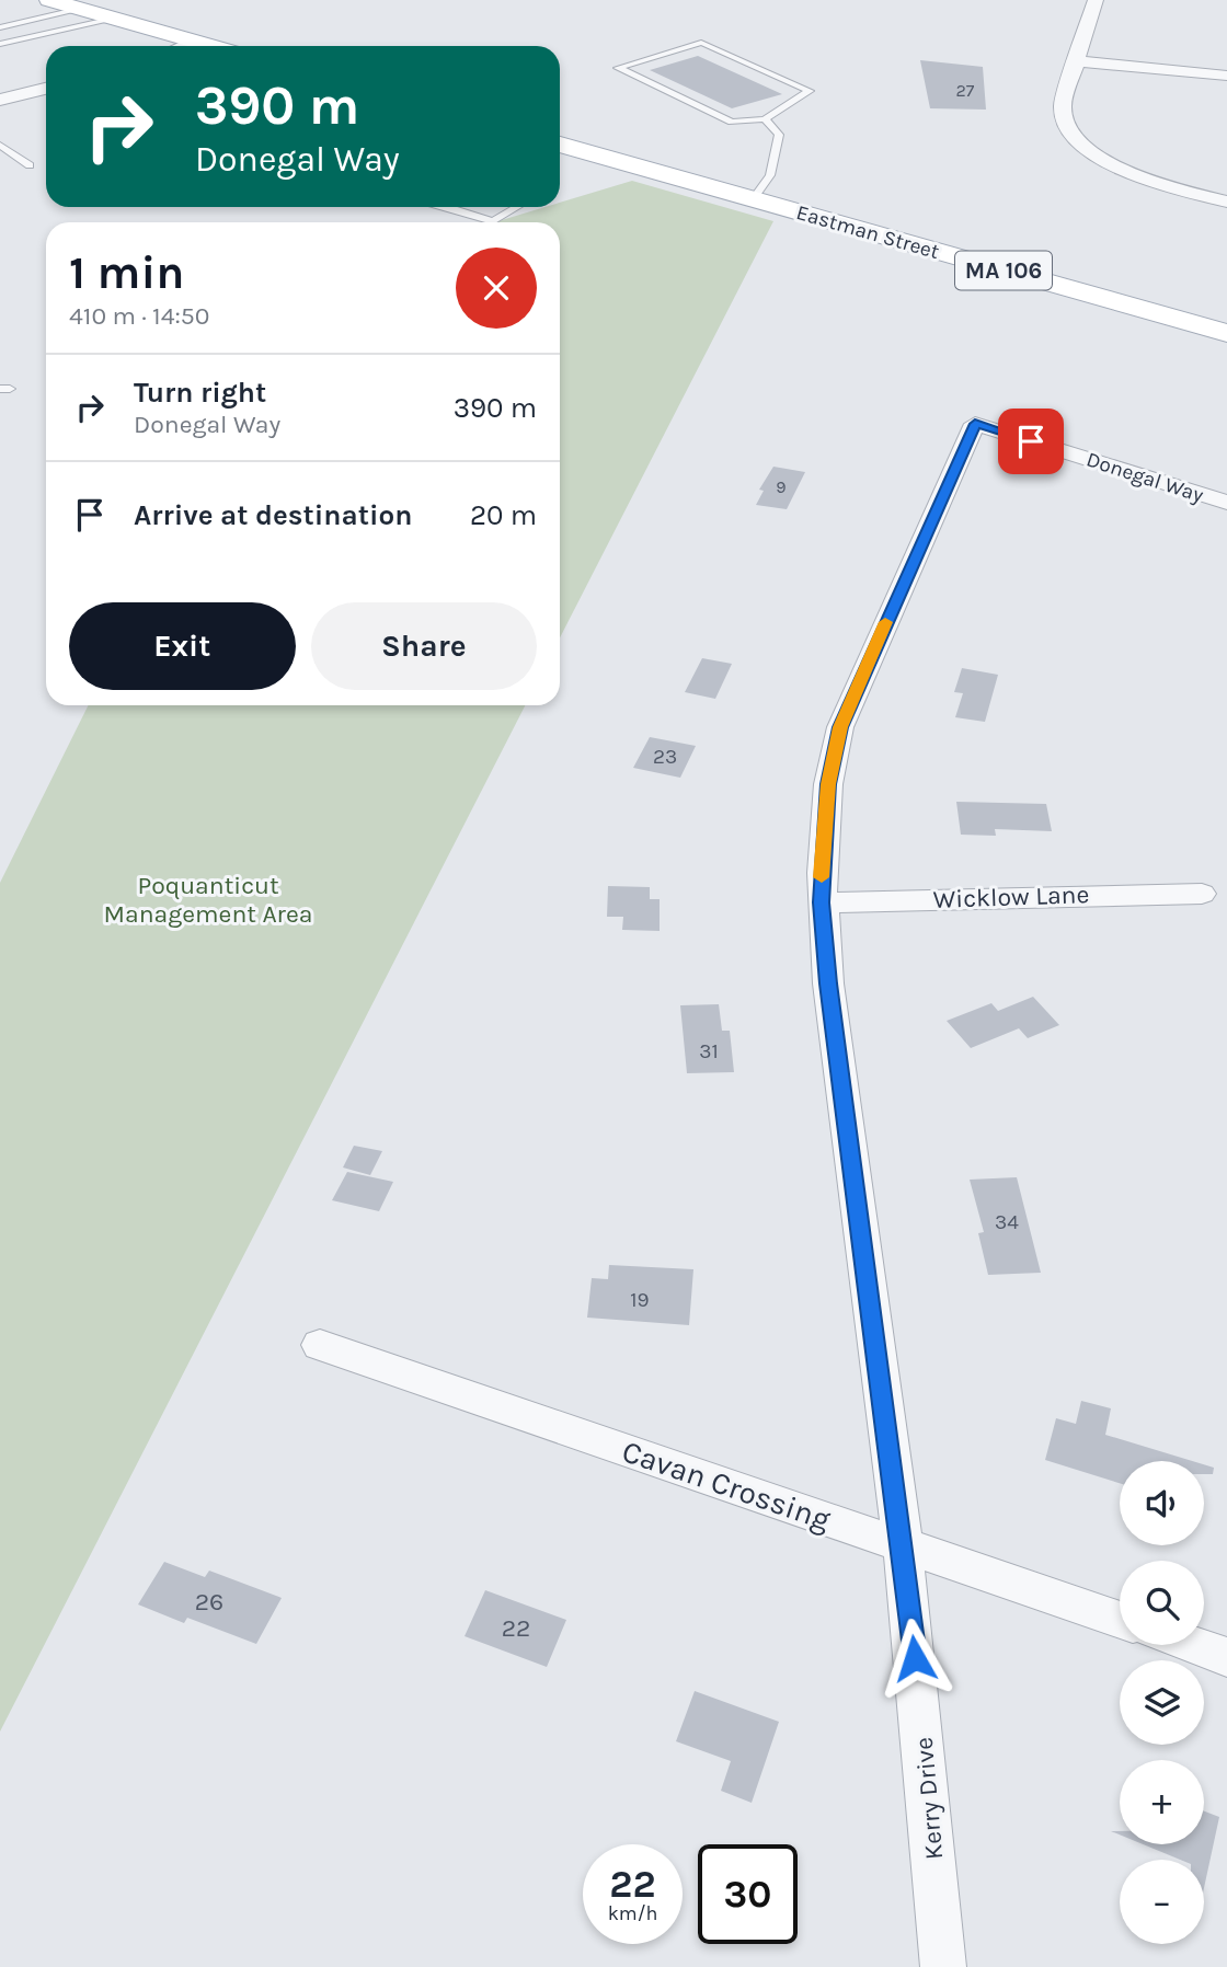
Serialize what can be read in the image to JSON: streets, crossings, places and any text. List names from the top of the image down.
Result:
{
  "streets": {
    "main road": ["Eastman Street", "MA 106"],
    "street": [
      "Donegal Way",
      "Wicklow Lane",
      "Cavan Crossing",
      "Kerry Drive"
    ]
  },
  "crossings": [
    ["Donegal Way", "Kerry Drive"],
    ["Wicklow Lane", "Kerry Drive"],
    ["Cavan Crossing", "Kerry Drive"]
  ],
  "parks": ["Poquanticut Management Area"],
  "house_numbers": [
    "27",
    "9",
    "23",
    "31",
    "34",
    "19",
    "26",
    "22"
  ],
  "page": {
    "turn": ["390 m", "Donegal Way"],
    "heading": ["1 min", "410 m · 14:50"],
    "list": [
      {
        "name": "Turn right",
        "note": "Donegal Way",
        "value": "390 m"
      },
      {
        "name": "Arrive at destination",
        "value": "20 m"
      }
    ],
    "buttons": ["Exit", "Share"],
    "map_buttons": ["+", "−"],
    "speed": "22 km/h",
    "limit": "30"
  }
}
